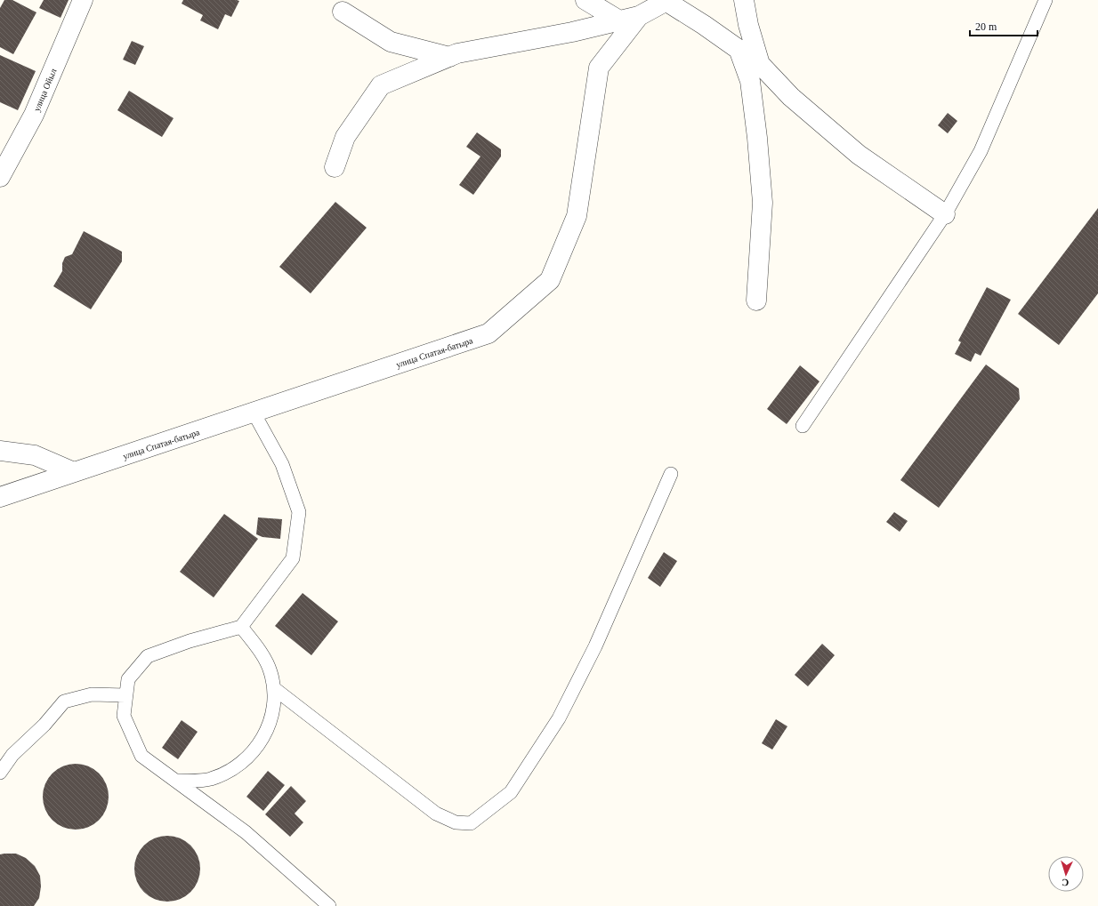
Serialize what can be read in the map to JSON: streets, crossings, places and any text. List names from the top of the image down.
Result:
{
  "streets": {
    "street": ["улица Ойыл", "улица Спатая-батыра"]
  },
  "scale_bar": "20 m",
  "north": "bottom"
}
